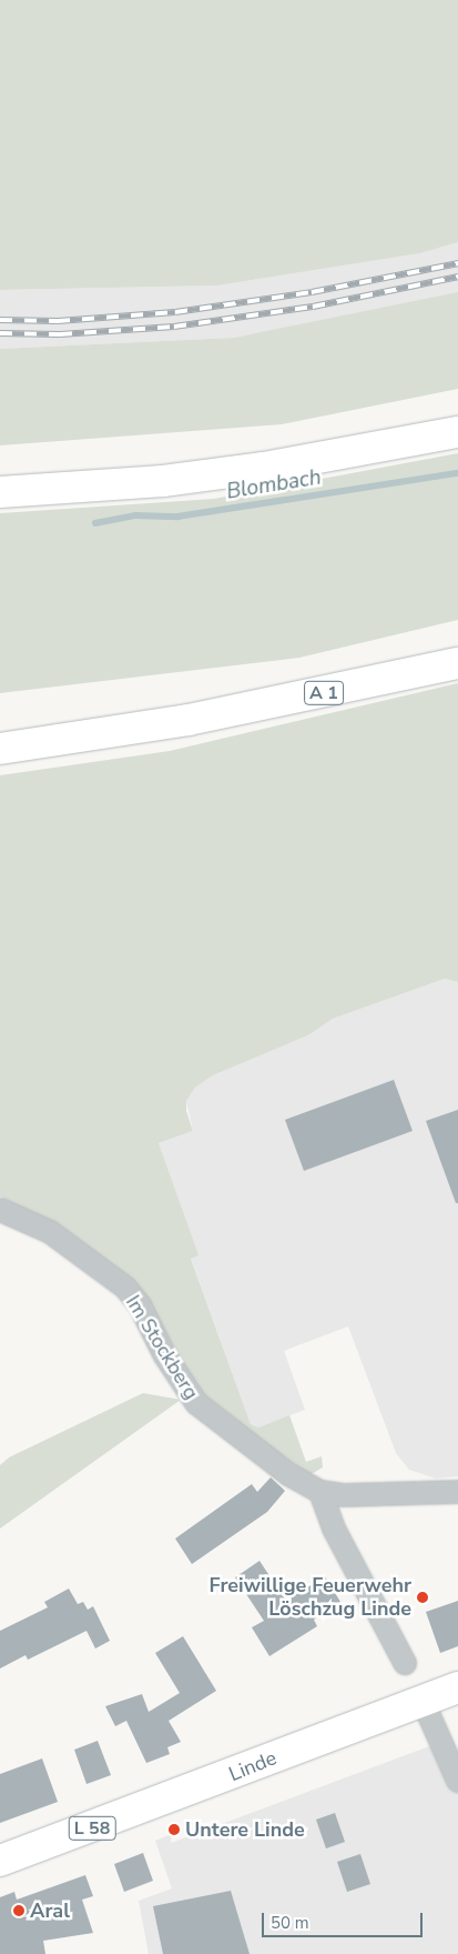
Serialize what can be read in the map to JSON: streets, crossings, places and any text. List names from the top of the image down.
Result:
{
  "streets": {
    "main road": ["A 1", "Linde", "L 58"],
    "street": ["Im Stockberg"]
  },
  "crossings": [
    ["Linde", "L 58"]
  ],
  "water": ["Blombach"],
  "places": ["Freiwillige Feuerwehr Löschzug Linde", "Untere Linde", "Aral"],
  "scale_bar": "50 m"
}
